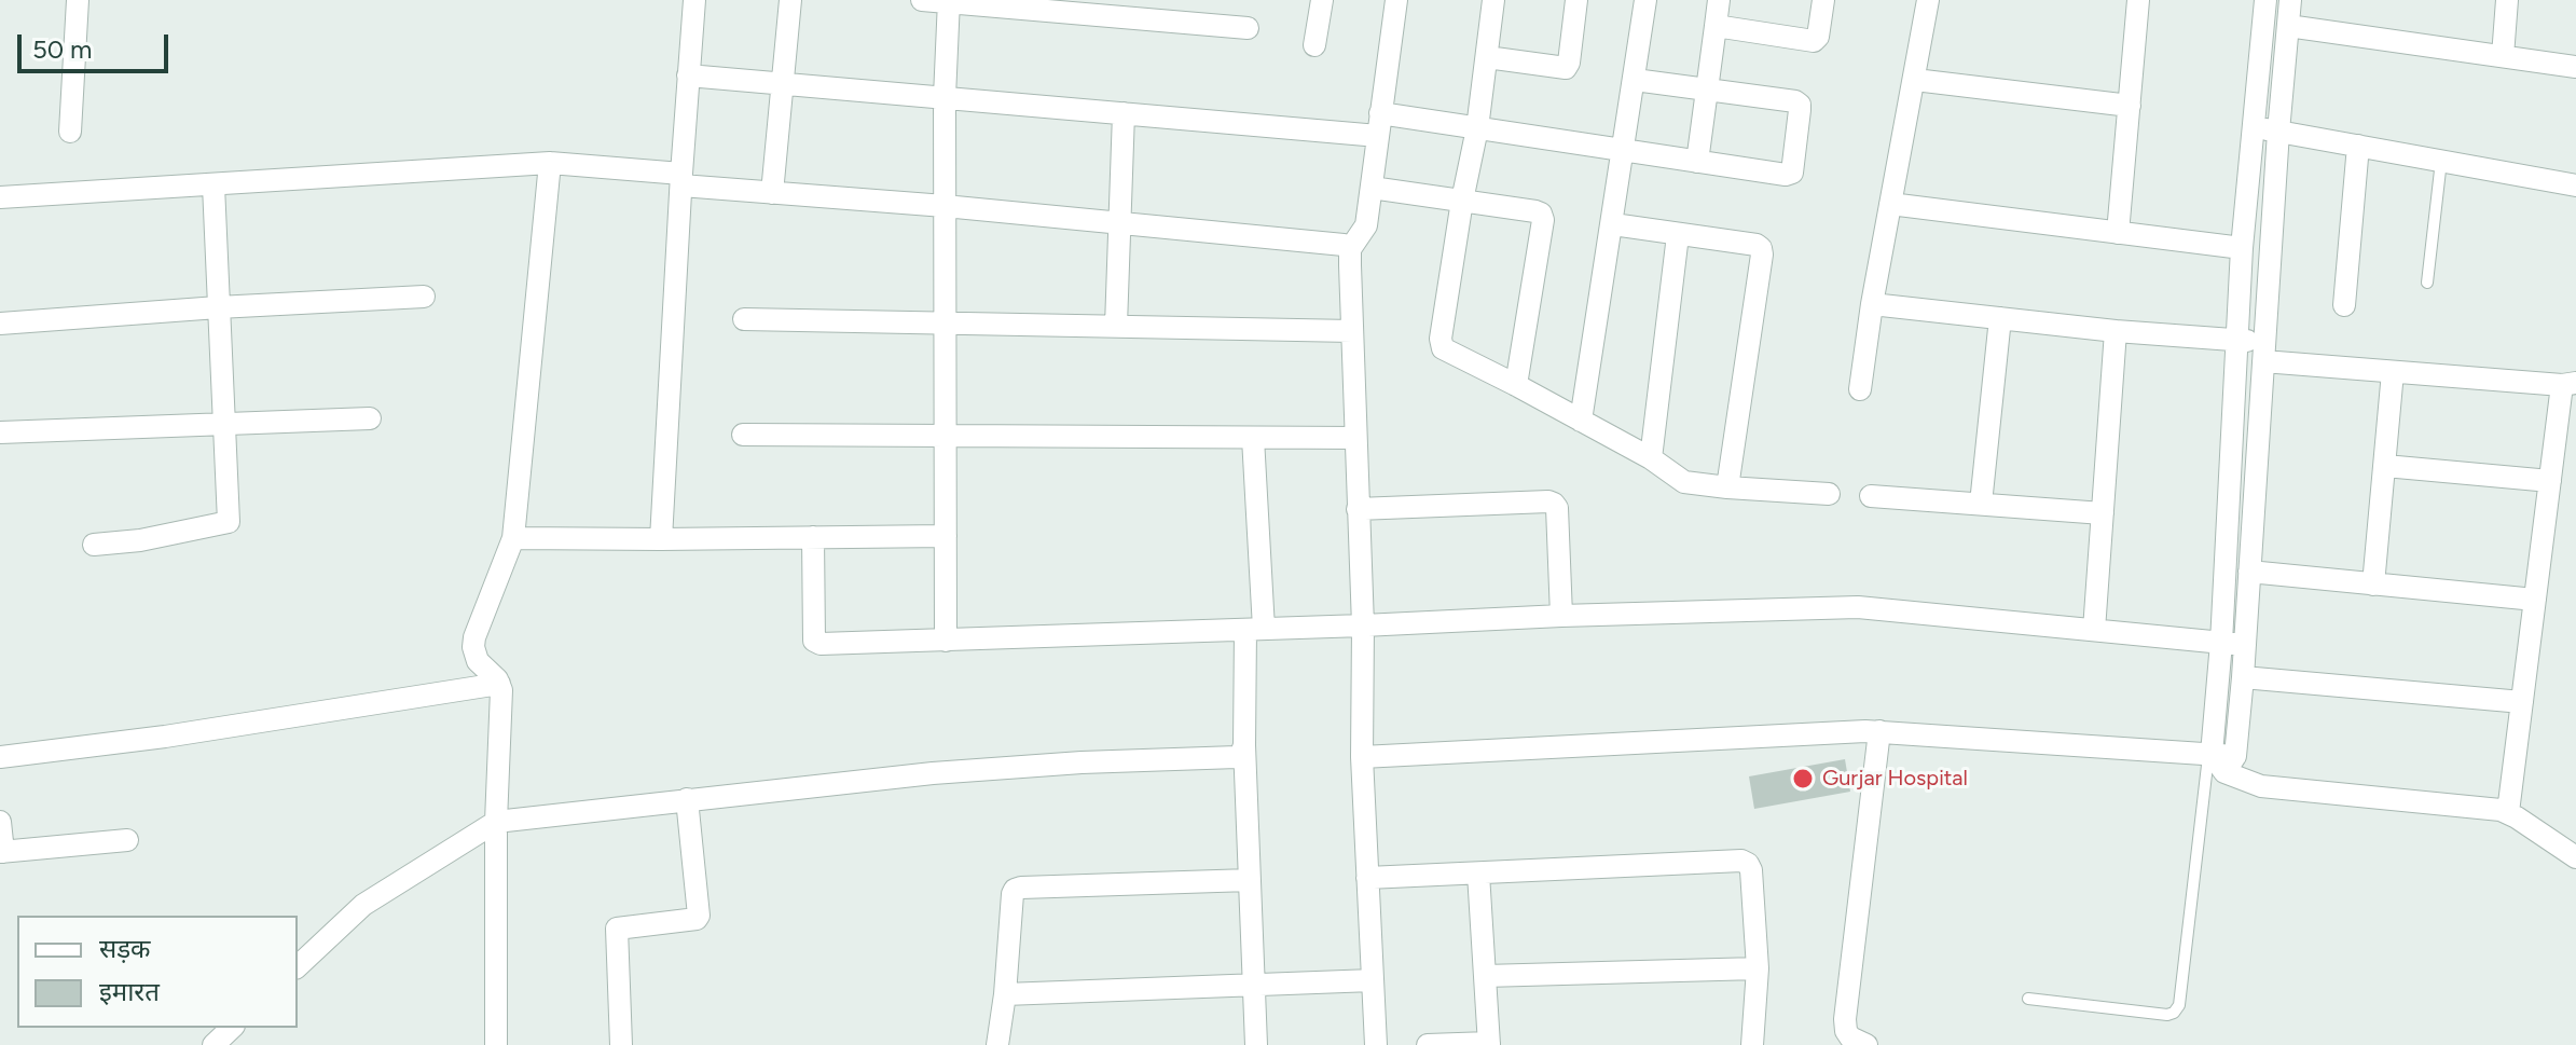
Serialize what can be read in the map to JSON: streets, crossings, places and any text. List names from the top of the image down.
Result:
{
  "places": ["Gurjar Hospital"],
  "legend": ["सड़क", "इमारत"],
  "scale_bar": "50 m"
}
